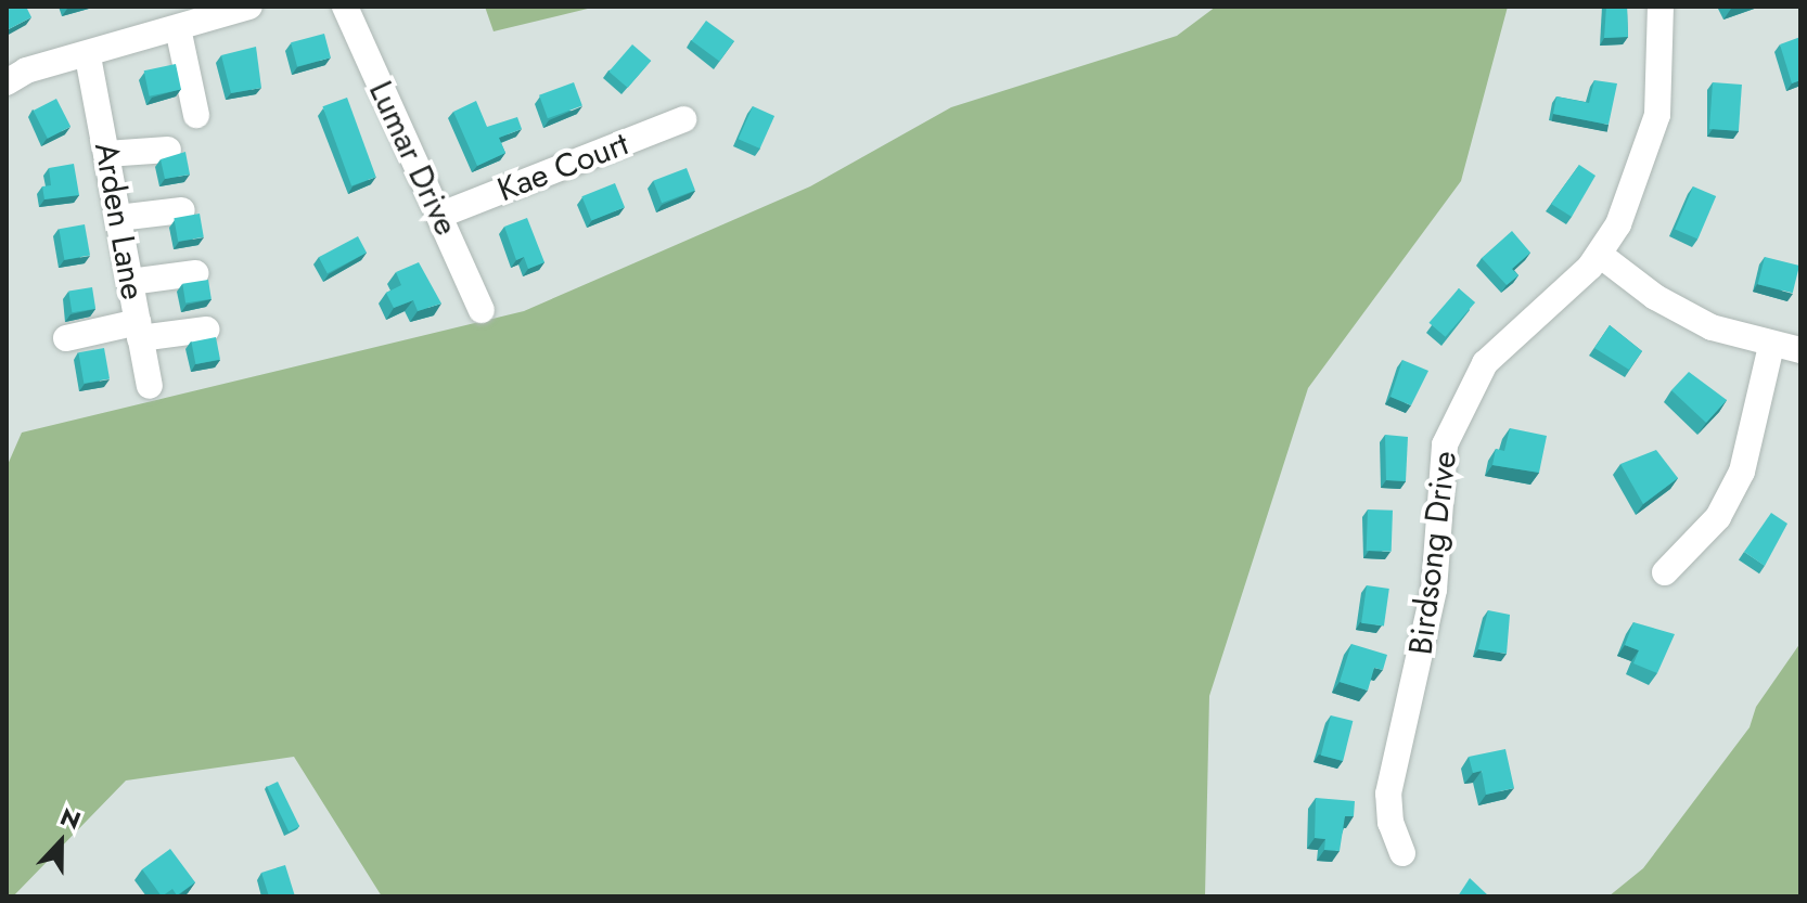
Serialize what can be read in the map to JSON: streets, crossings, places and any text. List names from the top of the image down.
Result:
{
  "streets": {
    "street": [
      "Lumar Drive",
      "Kae Court",
      "Arden Lane",
      "Birdsong Drive"
    ]
  },
  "crossings": [
    ["Lumar Drive", "Kae Court"]
  ],
  "north": "top"
}
